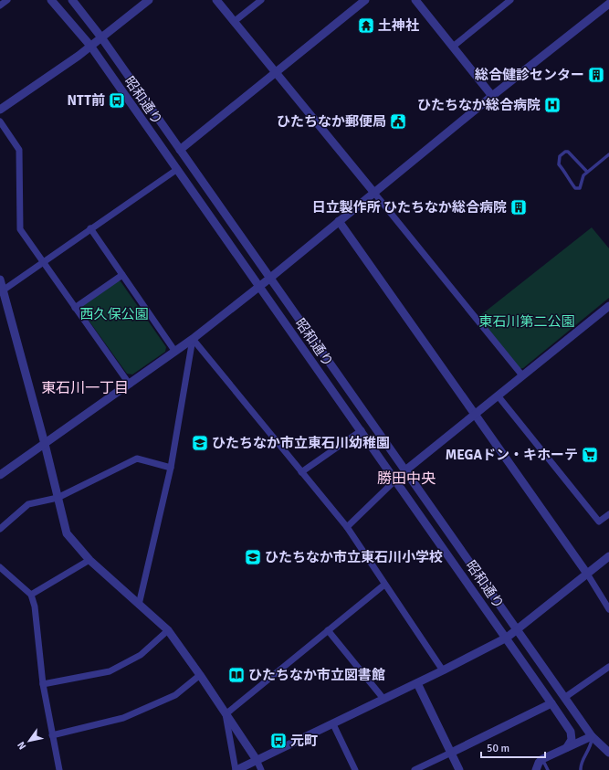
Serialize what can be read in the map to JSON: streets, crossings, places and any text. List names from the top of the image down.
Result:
{
  "streets": {
    "street": ["昭和通り"]
  },
  "districts": ["東石川一丁目", "勝田中央"],
  "parks": ["西久保公園", "東石川第二公園"],
  "places": {
    "temple": ["土神社"],
    "building": ["総合健診センター", "日立製作所 ひたちなか総合病院"],
    "bus stop": ["NTT前", "元町"],
    "hospital": ["ひたちなか総合病院"],
    "public building": ["ひたちなか郵便局"],
    "school or university": ["ひたちなか市立東石川幼稚園", "ひたちなか市立東石川小学校"],
    "supermarket": ["MEGAドン・キホーテ"],
    "library": ["ひたちなか市立図書館"]
  },
  "scale_bar": "50 m",
  "north": "bottom left"
}
